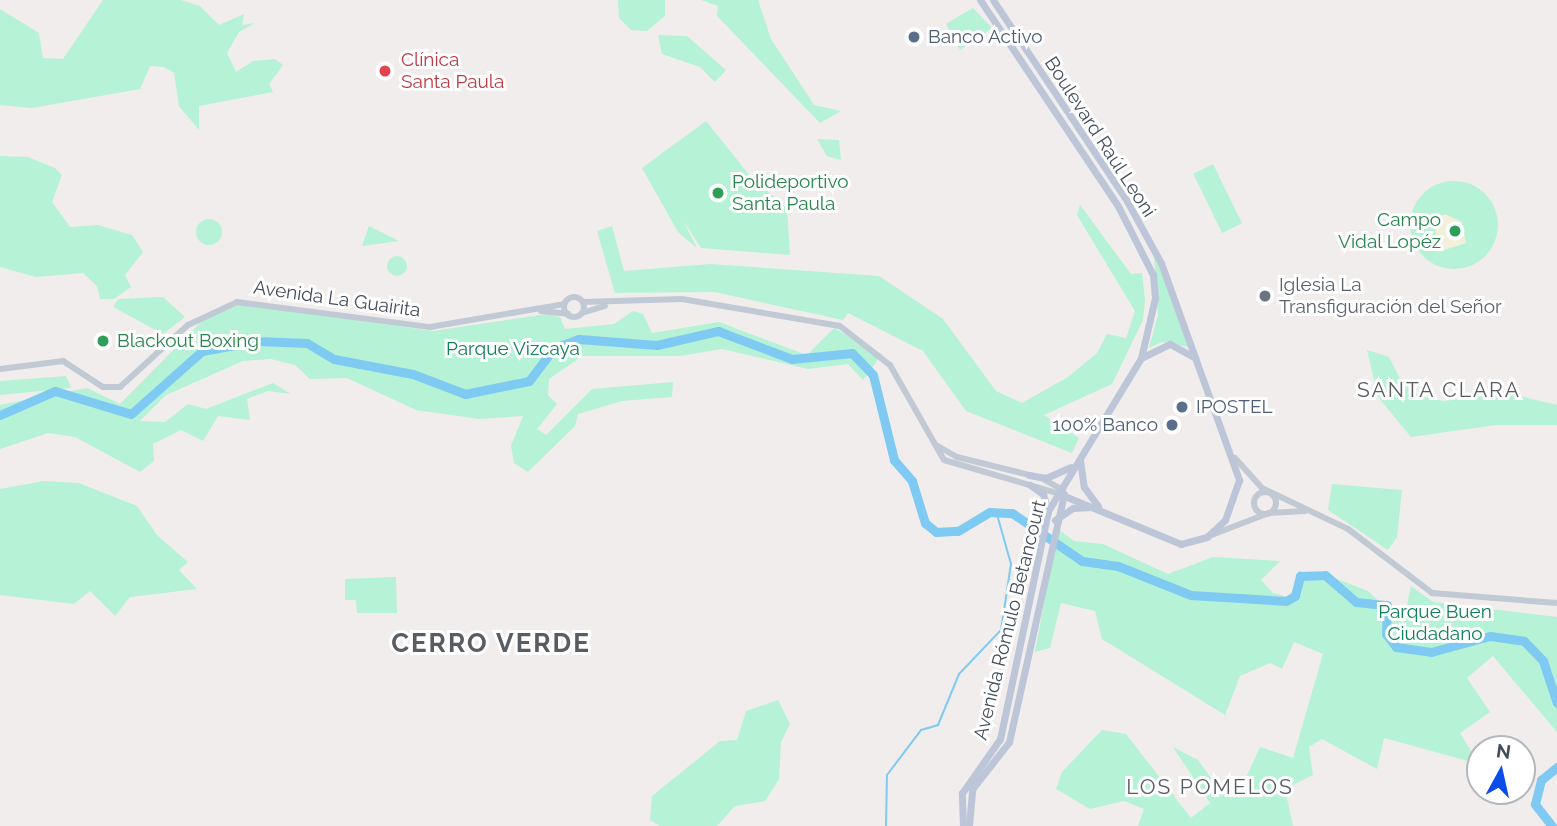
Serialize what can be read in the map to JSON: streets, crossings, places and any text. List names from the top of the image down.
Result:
{
  "streets": {
    "main road": ["Boulevard Raúl Leoni", "Avenida La Guairita", "Avenida Rómulo Betancourt"]
  },
  "crossings": [
    ["Boulevard Raúl Leoni", "Avenida La Guairita"],
    ["Boulevard Raúl Leoni", "Avenida Rómulo Betancourt"],
    ["Avenida La Guairita", "Avenida Rómulo Betancourt"]
  ],
  "districts": ["SANTA CLARA", "CERRO VERDE", "LOS POMELOS"],
  "parks": ["Parque Vizcaya", "Parque Buen Ciudadano"],
  "places": [
    "Banco Activo",
    "Clínica Santa Paula",
    "Polideportivo Santa Paula",
    "Campo Vidal Lopéz",
    "Iglesia La Transfiguración del Señor",
    "Blackout Boxing",
    "IPOSTEL",
    "100% Banco"
  ],
  "north": "top"
}
